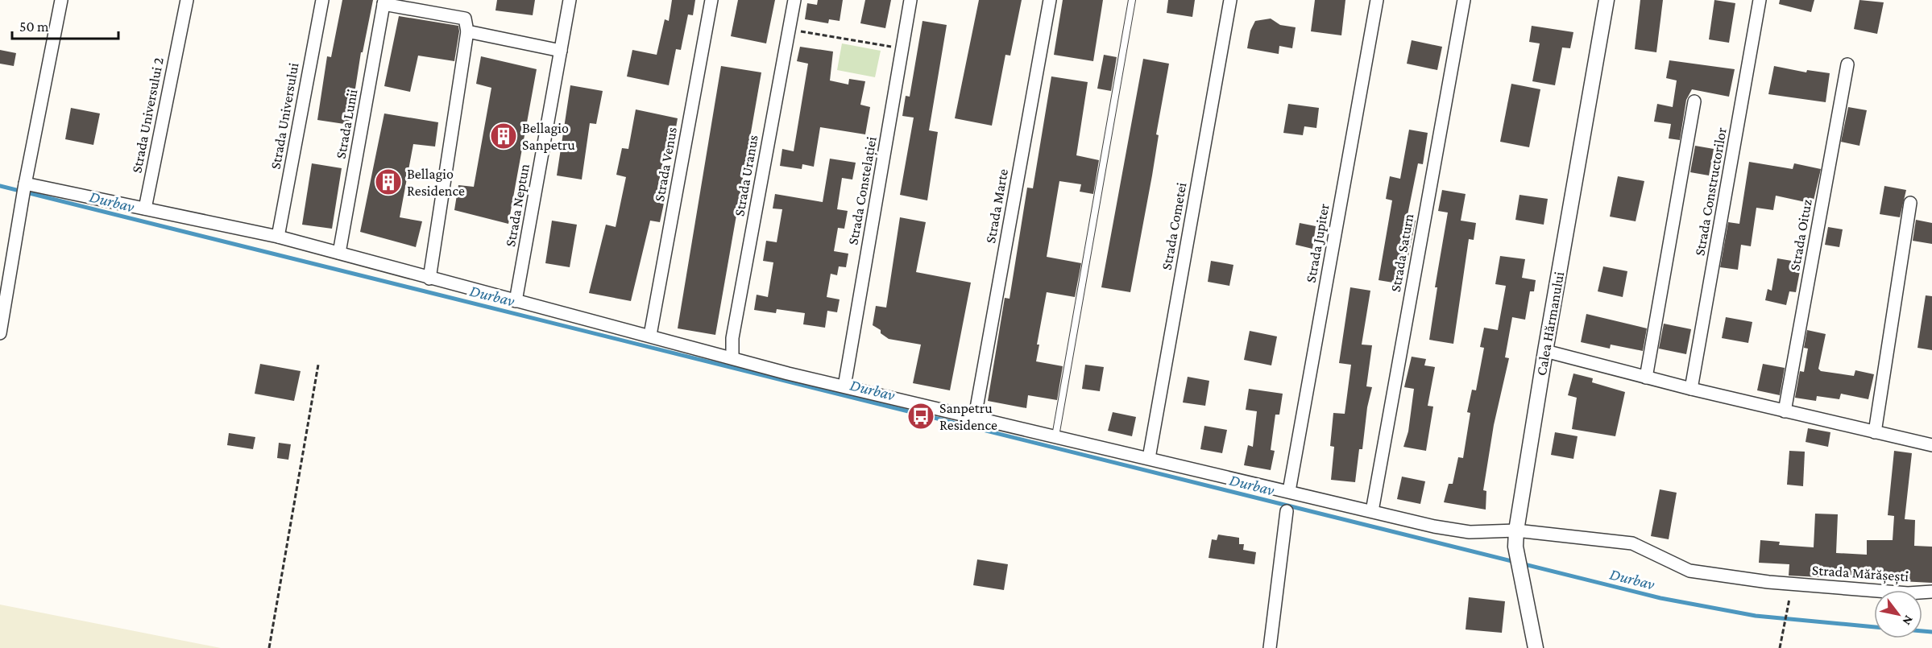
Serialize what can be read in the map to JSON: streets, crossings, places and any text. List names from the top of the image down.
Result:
{
  "streets": {
    "street": [
      "Strada Universului 2",
      "Strada Universului",
      "Strada Lunii",
      "Strada Venus",
      "Strada Uranus",
      "Strada Constelației",
      "Strada Constructorilor",
      "Strada Neptun",
      "Strada Marte",
      "Strada Cometei",
      "Strada Oituz",
      "Strada Jupiter",
      "Strada Saturn",
      "Calea Hărmanului",
      "Strada Mărășești"
    ]
  },
  "crossings": [
    ["Strada Universului 2", "Strada Mărășești"],
    ["Strada Universului", "Strada Mărășești"],
    ["Strada Lunii", "Strada Mărășești"],
    ["Strada Venus", "Strada Mărășești"],
    ["Strada Uranus", "Strada Mărășești"],
    ["Strada Constelației", "Strada Mărășești"],
    ["Strada Neptun", "Strada Mărășești"],
    ["Strada Marte", "Strada Mărășești"],
    ["Strada Cometei", "Strada Mărășești"],
    ["Strada Jupiter", "Strada Mărășești"],
    ["Strada Saturn", "Strada Mărășești"],
    ["Calea Hărmanului", "Strada Mărășești"]
  ],
  "water": ["Durbav"],
  "places": {
    "building": ["Bellagio Sanpetru", "Bellagio Residence"],
    "bus stop": ["Sanpetru Residence"]
  },
  "scale_bar": "50 m",
  "north": "bottom right"
}
